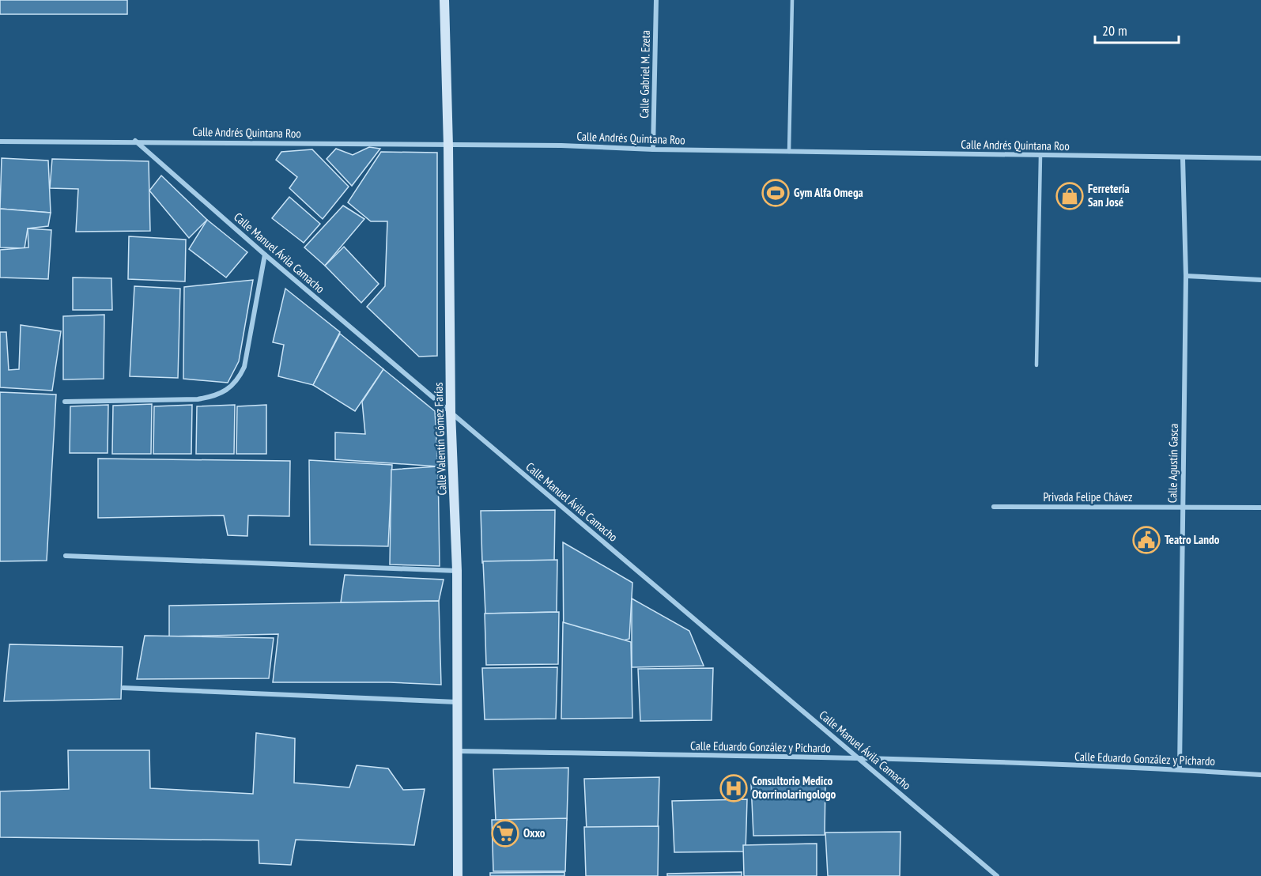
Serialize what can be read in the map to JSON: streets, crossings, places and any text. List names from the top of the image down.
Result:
{
  "streets": {
    "main road": ["Calle Valentín Gómez Farías"],
    "street": [
      "Calle Gabriel M. Ezeta",
      "Calle Andrés Quintana Roo",
      "Calle Manuel Ávila Camacho",
      "Calle Agustín Gasca",
      "Privada Felipe Chávez",
      "Calle Eduardo González y Pichardo"
    ]
  },
  "crossings": [
    ["Calle Gabriel M. Ezeta", "Calle Andrés Quintana Roo"],
    ["Calle Andrés Quintana Roo", "Calle Manuel Ávila Camacho"],
    ["Calle Andrés Quintana Roo", "Calle Valentín Gómez Farías"],
    ["Calle Andrés Quintana Roo", "Calle Agustín Gasca"],
    ["Calle Manuel Ávila Camacho", "Calle Valentín Gómez Farías"],
    ["Calle Manuel Ávila Camacho", "Calle Eduardo González y Pichardo"],
    ["Calle Valentín Gómez Farías", "Calle Eduardo González y Pichardo"],
    ["Calle Agustín Gasca", "Privada Felipe Chávez"],
    ["Calle Agustín Gasca", "Calle Eduardo González y Pichardo"]
  ],
  "places": {
    "sports": ["Gym Alfa Omega"],
    "shop": ["Ferretería San José"],
    "public building": ["Teatro Lando"],
    "hospital": ["Consultorio Medico Otorrinolaringologo"],
    "supermarket": ["Oxxo"]
  },
  "scale_bar": "20 m"
}
